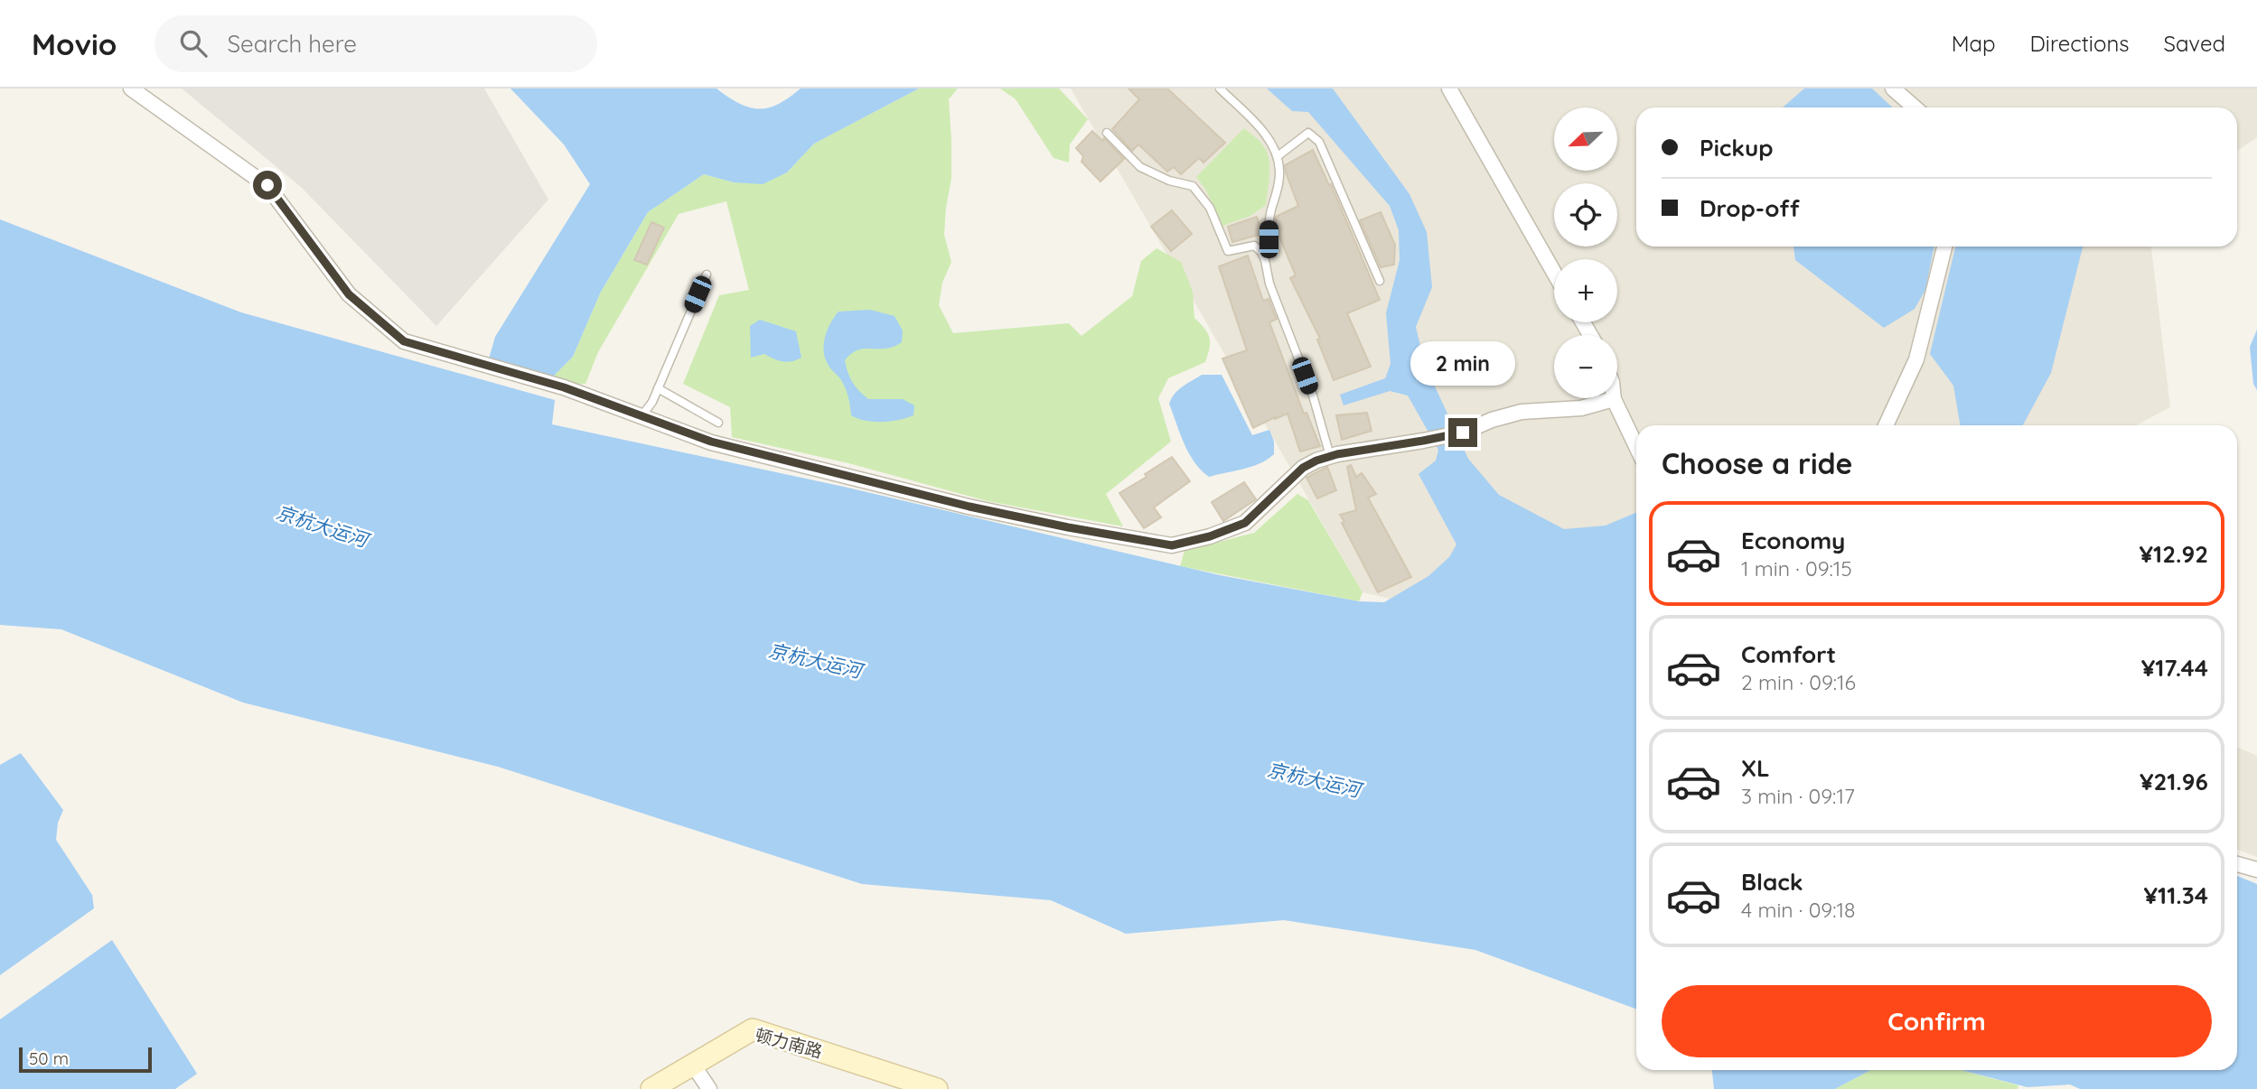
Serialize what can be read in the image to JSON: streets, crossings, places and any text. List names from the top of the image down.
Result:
{
  "streets": {
    "street": ["顿力南路"]
  },
  "water": ["京杭大运河"],
  "scale_bar": "50 m",
  "north": "bottom left",
  "page": {
    "header": "Movio",
    "search": "Search here",
    "nav": ["Map", "Directions", "Saved"],
    "map_buttons": ["+", "−"],
    "banner": ["Pickup", "Drop-off"],
    "bubble": "2 min",
    "heading": "Choose a ride",
    "list": [
      {
        "name": "Economy",
        "note": "1 min · 09:15",
        "value": "¥12.92"
      },
      {
        "name": "Comfort",
        "note": "2 min · 09:16",
        "value": "¥17.44"
      },
      {
        "name": "XL",
        "note": "3 min · 09:17",
        "value": "¥21.96"
      },
      {
        "name": "Black",
        "note": "4 min · 09:18",
        "value": "¥11.34"
      }
    ],
    "buttons": "Confirm",
    "scale": "50 m"
  }
}
